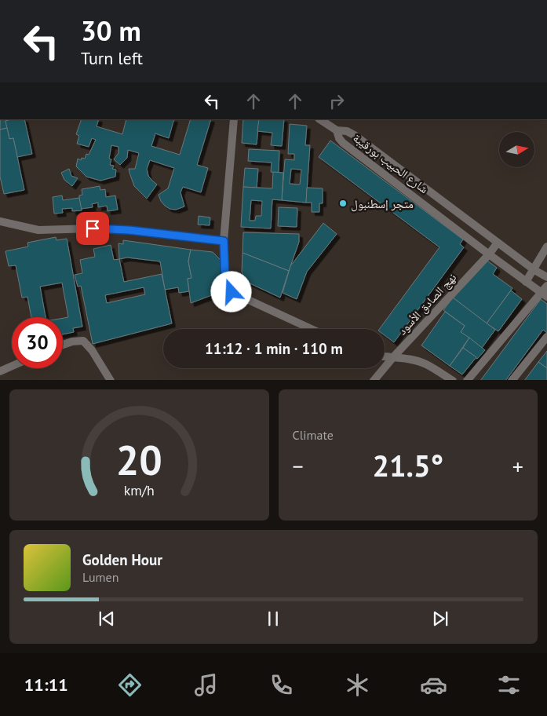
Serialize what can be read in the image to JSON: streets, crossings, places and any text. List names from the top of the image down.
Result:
{
  "streets": {
    "street": ["شارع الحبيب بورقيبة", "نهج الصادق الأسود"]
  },
  "crossings": [
    ["شارع الحبيب بورقيبة", "نهج الصادق الأسود"]
  ],
  "places": ["متجر إسطنبول"],
  "north": "right",
  "page": {
    "turn": ["30 m", "Turn left"],
    "limit": "30",
    "trip": "11:12 · 1 min · 110 m",
    "tile": "Climate",
    "heat": ["−", "21.5°", "+"],
    "song": ["Golden Hour", "Lumen"],
    "tabs": "11:11",
    "gauge": ["20", "km/h"]
  }
}
